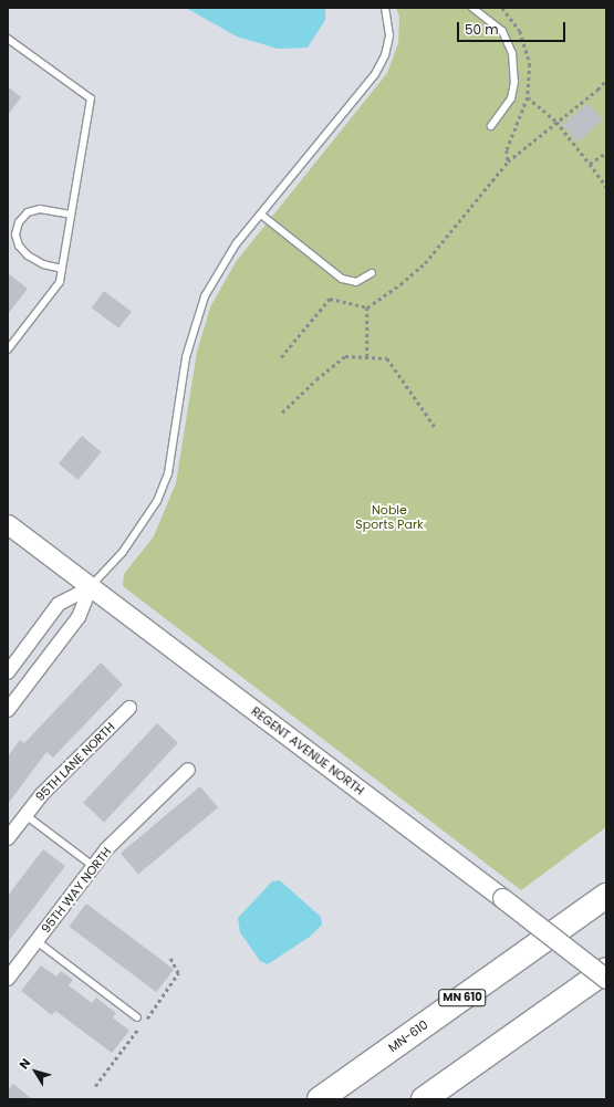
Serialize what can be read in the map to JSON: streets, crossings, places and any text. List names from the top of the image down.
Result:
{
  "streets": {
    "highway": ["MN 610", "MN-610"],
    "street": ["REGENT AVENUE NORTH", "95TH LANE NORTH", "95TH WAY NORTH"]
  },
  "parks": ["Noble Sports Park"],
  "scale_bar": "50 m",
  "north": "top left"
}
